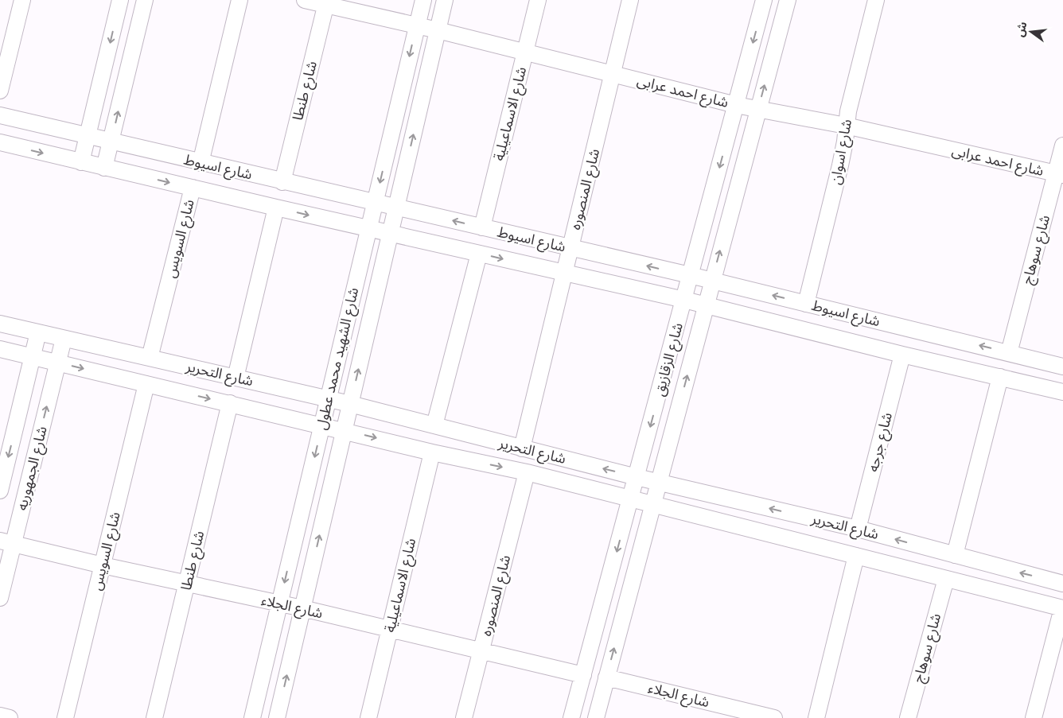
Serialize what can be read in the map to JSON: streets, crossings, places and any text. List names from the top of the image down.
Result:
{
  "streets": {
    "street": [
      "شارع طنطا",
      "شارع احمد عرابى",
      "شارع الاسماعيلية",
      "شارع اسوان",
      "شارع اسيوط",
      "شارع المنصوره",
      "شارع السويس",
      "شارع سوهاج",
      "شارع الشهيد محمد عطول",
      "شارع الزقازيق",
      "شارع التحرير",
      "شارع جرجه",
      "شارع الجمهوريه",
      "شارع الجلاء"
    ]
  },
  "crossings": [
    ["شارع طنطا", "شارع احمد عرابى"],
    ["شارع طنطا", "شارع اسيوط"],
    ["شارع طنطا", "شارع التحرير"],
    ["شارع طنطا", "شارع الجلاء"],
    ["شارع احمد عرابى", "شارع الاسماعيلية"],
    ["شارع احمد عرابى", "شارع اسوان"],
    ["شارع احمد عرابى", "شارع المنصوره"],
    ["شارع احمد عرابى", "شارع سوهاج"],
    ["شارع احمد عرابى", "شارع الشهيد محمد عطول"],
    ["شارع احمد عرابى", "شارع الزقازيق"],
    ["شارع الاسماعيلية", "شارع اسيوط"],
    ["شارع الاسماعيلية", "شارع التحرير"],
    ["شارع الاسماعيلية", "شارع الجلاء"],
    ["شارع اسوان", "شارع اسيوط"],
    ["شارع اسيوط", "شارع المنصوره"],
    ["شارع اسيوط", "شارع السويس"],
    ["شارع اسيوط", "شارع سوهاج"],
    ["شارع اسيوط", "شارع الشهيد محمد عطول"],
    ["شارع اسيوط", "شارع الزقازيق"],
    ["شارع اسيوط", "شارع جرجه"],
    ["شارع المنصوره", "شارع التحرير"],
    ["شارع المنصوره", "شارع الجلاء"],
    ["شارع السويس", "شارع التحرير"],
    ["شارع السويس", "شارع الجلاء"],
    ["شارع سوهاج", "شارع التحرير"],
    ["شارع الشهيد محمد عطول", "شارع التحرير"],
    ["شارع الشهيد محمد عطول", "شارع الجلاء"],
    ["شارع الزقازيق", "شارع التحرير"],
    ["شارع الزقازيق", "شارع الجلاء"],
    ["شارع التحرير", "شارع جرجه"],
    ["شارع التحرير", "شارع الجمهوريه"],
    ["شارع الجمهوريه", "شارع الجلاء"]
  ],
  "north": "left"
}
